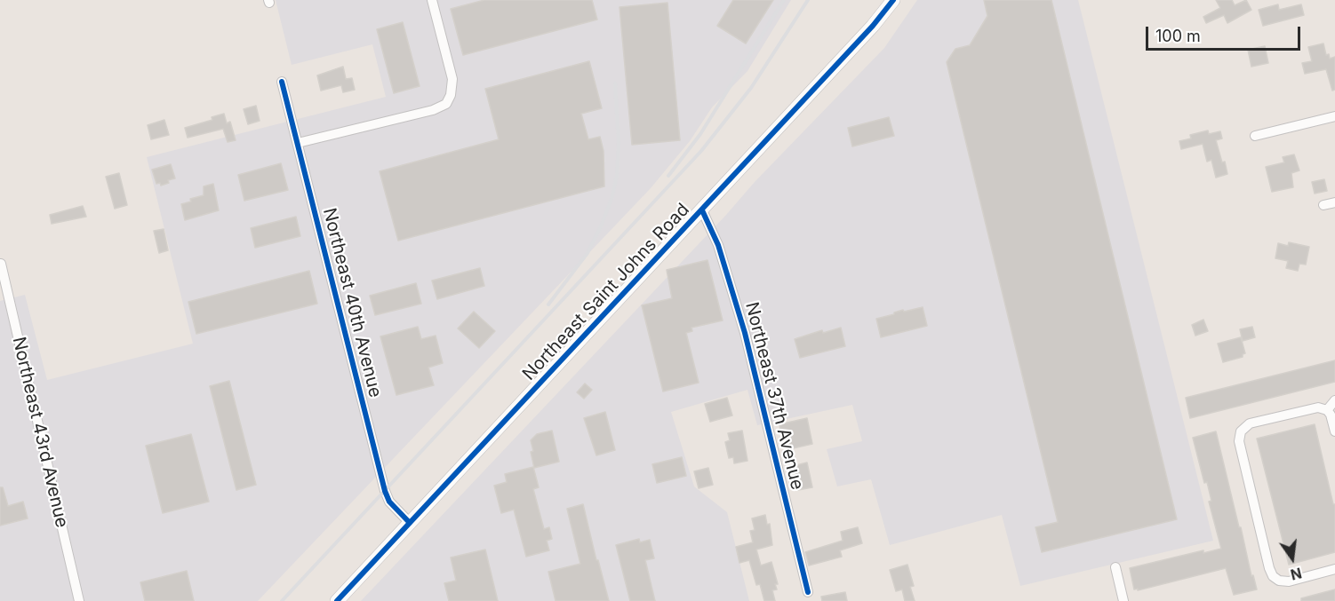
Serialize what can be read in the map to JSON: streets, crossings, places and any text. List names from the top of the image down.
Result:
{
  "streets": {
    "main road": ["Northeast Saint Johns Road"],
    "street": ["Northeast 40th Avenue", "Northeast 37th Avenue", "Northeast 43rd Avenue"]
  },
  "crossings": [
    ["Northeast Saint Johns Road", "Northeast 40th Avenue"],
    ["Northeast Saint Johns Road", "Northeast 37th Avenue"]
  ],
  "scale_bar": "100 m",
  "north": "bottom"
}
